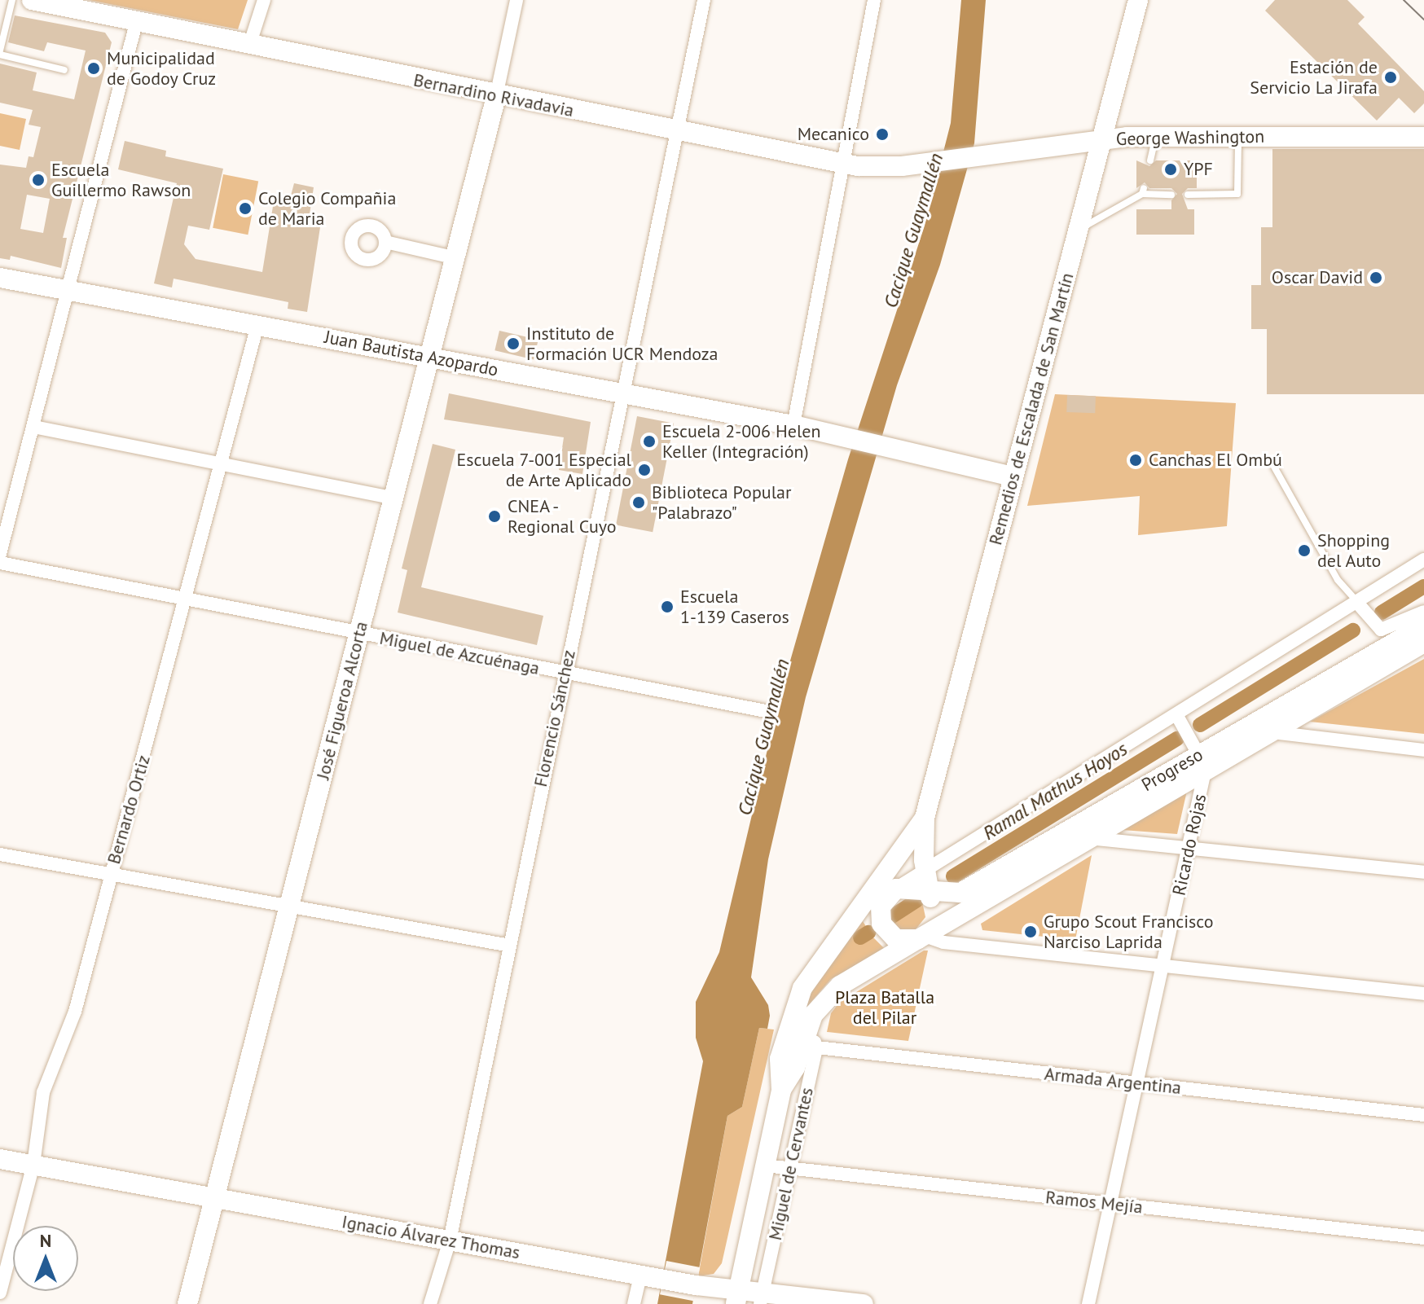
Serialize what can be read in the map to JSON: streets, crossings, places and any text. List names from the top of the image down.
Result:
{
  "streets": {
    "main road": [
      "Bernardino Rivadavia",
      "George Washington",
      "Juan Bautista Azopardo",
      "Remedios de Escalada de San Martín",
      "José Figueroa Alcorta",
      "Progreso",
      "Miguel de Cervantes",
      "Ignacio Álvarez Thomas"
    ],
    "street": [
      "Miguel de Azcuénaga",
      "Florencio Sánchez",
      "Bernardo Ortiz",
      "Ricardo Rojas",
      "Armada Argentina",
      "Ramos Mejía"
    ]
  },
  "crossings": [
    ["Bernardino Rivadavia", "George Washington"],
    ["Bernardino Rivadavia", "José Figueroa Alcorta"],
    ["Bernardino Rivadavia", "Florencio Sánchez"],
    ["George Washington", "Remedios de Escalada de San Martín"],
    ["Juan Bautista Azopardo", "Remedios de Escalada de San Martín"],
    ["Juan Bautista Azopardo", "José Figueroa Alcorta"],
    ["Juan Bautista Azopardo", "Florencio Sánchez"],
    ["Juan Bautista Azopardo", "Bernardo Ortiz"],
    ["Remedios de Escalada de San Martín", "Progreso"],
    ["Remedios de Escalada de San Martín", "Miguel de Cervantes"],
    ["Miguel de Azcuénaga", "José Figueroa Alcorta"],
    ["Miguel de Azcuénaga", "Florencio Sánchez"],
    ["Miguel de Azcuénaga", "Bernardo Ortiz"],
    ["José Figueroa Alcorta", "Ignacio Álvarez Thomas"],
    ["Florencio Sánchez", "Ignacio Álvarez Thomas"],
    ["Progreso", "Ricardo Rojas"],
    ["Progreso", "Miguel de Cervantes"],
    ["Bernardo Ortiz", "Ignacio Álvarez Thomas"],
    ["Ricardo Rojas", "Armada Argentina"],
    ["Ricardo Rojas", "Ramos Mejía"],
    ["Armada Argentina", "Miguel de Cervantes"],
    ["Miguel de Cervantes", "Ramos Mejía"],
    ["Miguel de Cervantes", "Ignacio Álvarez Thomas"]
  ],
  "water": ["Cacique Guaymallén", "Ramal Mathus Hoyos"],
  "parks": ["Plaza Batalla del Pilar"],
  "places": [
    "Municipalidad de Godoy Cruz",
    "Estación de Servicio La Jirafa",
    "Mecanico",
    "YPF",
    "Escuela Guillermo Rawson",
    "Colegio Compañia de Maria",
    "Oscar David",
    "Instituto de Formación UCR Mendoza",
    "Escuela 2-006 Helen Keller (Integración)",
    "Canchas El Ombú",
    "Escuela 7-001 Especial de Arte Aplicado",
    "Biblioteca Popular \"Palabrazo\"",
    "CNEA - Regional Cuyo",
    "Shopping del Auto",
    "Escuela 1-139 Caseros",
    "Grupo Scout Francisco Narciso Laprida"
  ],
  "north": "top"
}
